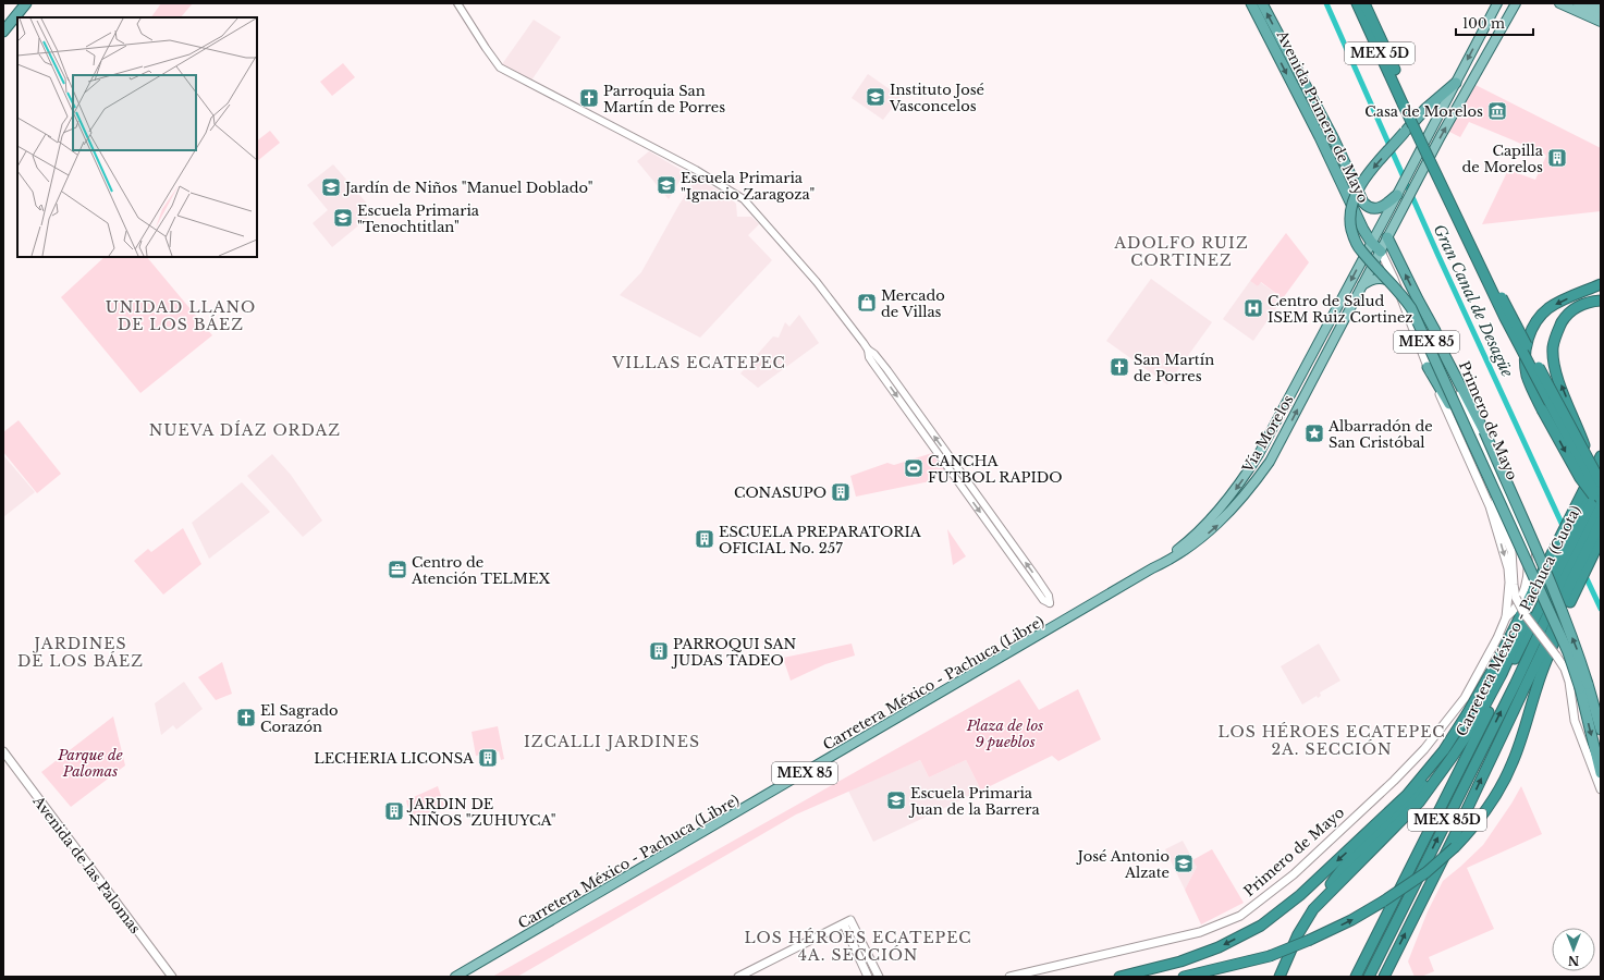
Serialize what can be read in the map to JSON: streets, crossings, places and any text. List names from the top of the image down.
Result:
{
  "streets": {
    "highway": [
      "MEX 5D",
      "Avenida Primero de Mayo",
      "MEX 85",
      "Primero de Mayo",
      "Carretera México - Pachuca (Cuota)",
      "MEX 85D"
    ],
    "main road": ["Vía Morelos", "Carretera México - Pachuca (Libre)", "Avenida de las Palomas"]
  },
  "crossings": [
    ["Avenida Primero de Mayo", "MEX 85"],
    ["Avenida Primero de Mayo", "Primero de Mayo"],
    ["Avenida Primero de Mayo", "Vía Morelos"],
    ["MEX 85", "Primero de Mayo"],
    ["Primero de Mayo", "Vía Morelos"],
    ["Vía Morelos", "Carretera México - Pachuca (Libre)"]
  ],
  "districts": [
    "ADOLFO RUIZ CORTINEZ",
    "UNIDAD LLANO DE LOS BÁEZ",
    "VILLAS ECATEPEC",
    "NUEVA DÍAZ ORDAZ",
    "JARDINES DE LOS BÁEZ",
    "LOS HÉROES ECATEPEC 2A. SECCIÓN",
    "IZCALLI JARDINES",
    "LOS HÉROES ECATEPEC 4A. SECCIÓN"
  ],
  "water": ["Gran Canal de Desagüe"],
  "parks": ["Plaza de los 9 pueblos", "Parque de Palomas"],
  "places": {
    "school or university": [
      "Instituto José Vasconcelos",
      "Escuela Primaria \"Ignacio Zaragoza\"",
      "Jardín de Niños \"Manuel Doblado\"",
      "Escuela Primaria \"Tenochtitlan\"",
      "Escuela Primaria Juan de la Barrera",
      "José Antonio Alzate"
    ],
    "church": ["Parroquia San Martín de Porres", "San Martín de Porres", "El Sagrado Corazón"],
    "museum": ["Casa de Morelos"],
    "building": [
      "Capilla de Morelos",
      "CONASUPO",
      "ESCUELA PREPARATORIA OFICIAL No. 257",
      "PARROQUI SAN JUDAS TADEO",
      "LECHERIA LICONSA",
      "JARDIN DE NIÑOS \"ZUHUYCA\""
    ],
    "shop": ["Mercado de Villas"],
    "hospital": ["Centro de Salud ISEM Ruiz Cortinez"],
    "place": ["Albarradón de San Cristóbal"],
    "sports": ["CANCHA FUTBOL RAPIDO"],
    "office": ["Centro de Atención TELMEX"]
  },
  "scale_bar": "100 m",
  "north": "bottom"
}
